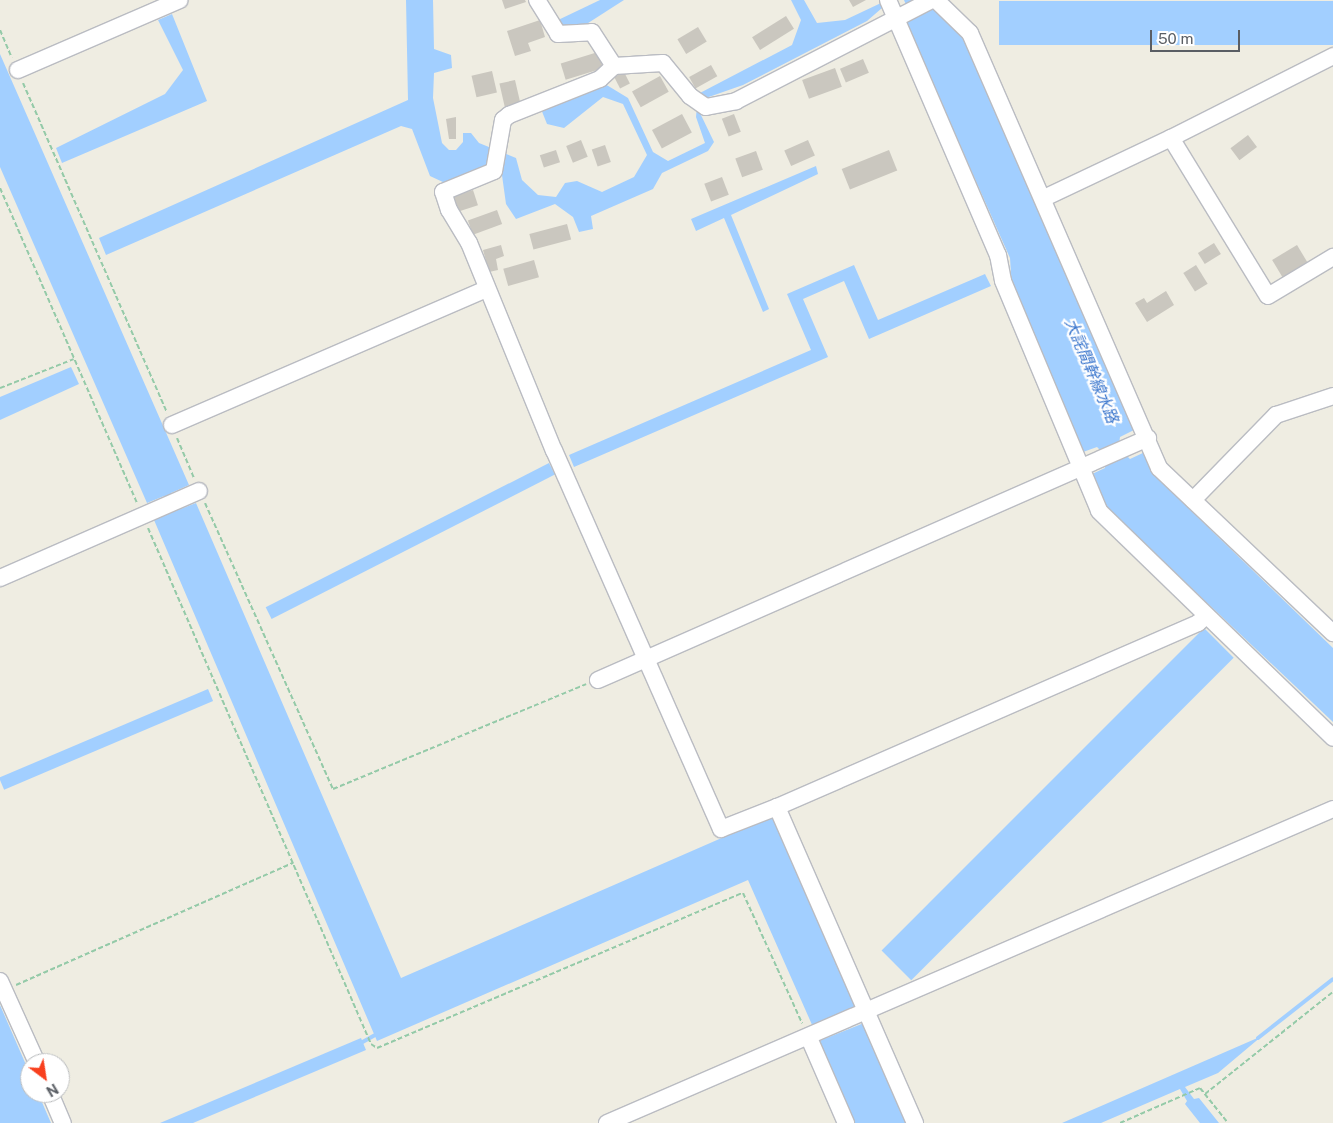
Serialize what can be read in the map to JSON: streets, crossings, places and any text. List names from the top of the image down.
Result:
{
  "water": ["大詫間幹線水路"],
  "scale_bar": "50 m",
  "north": "bottom right"
}
